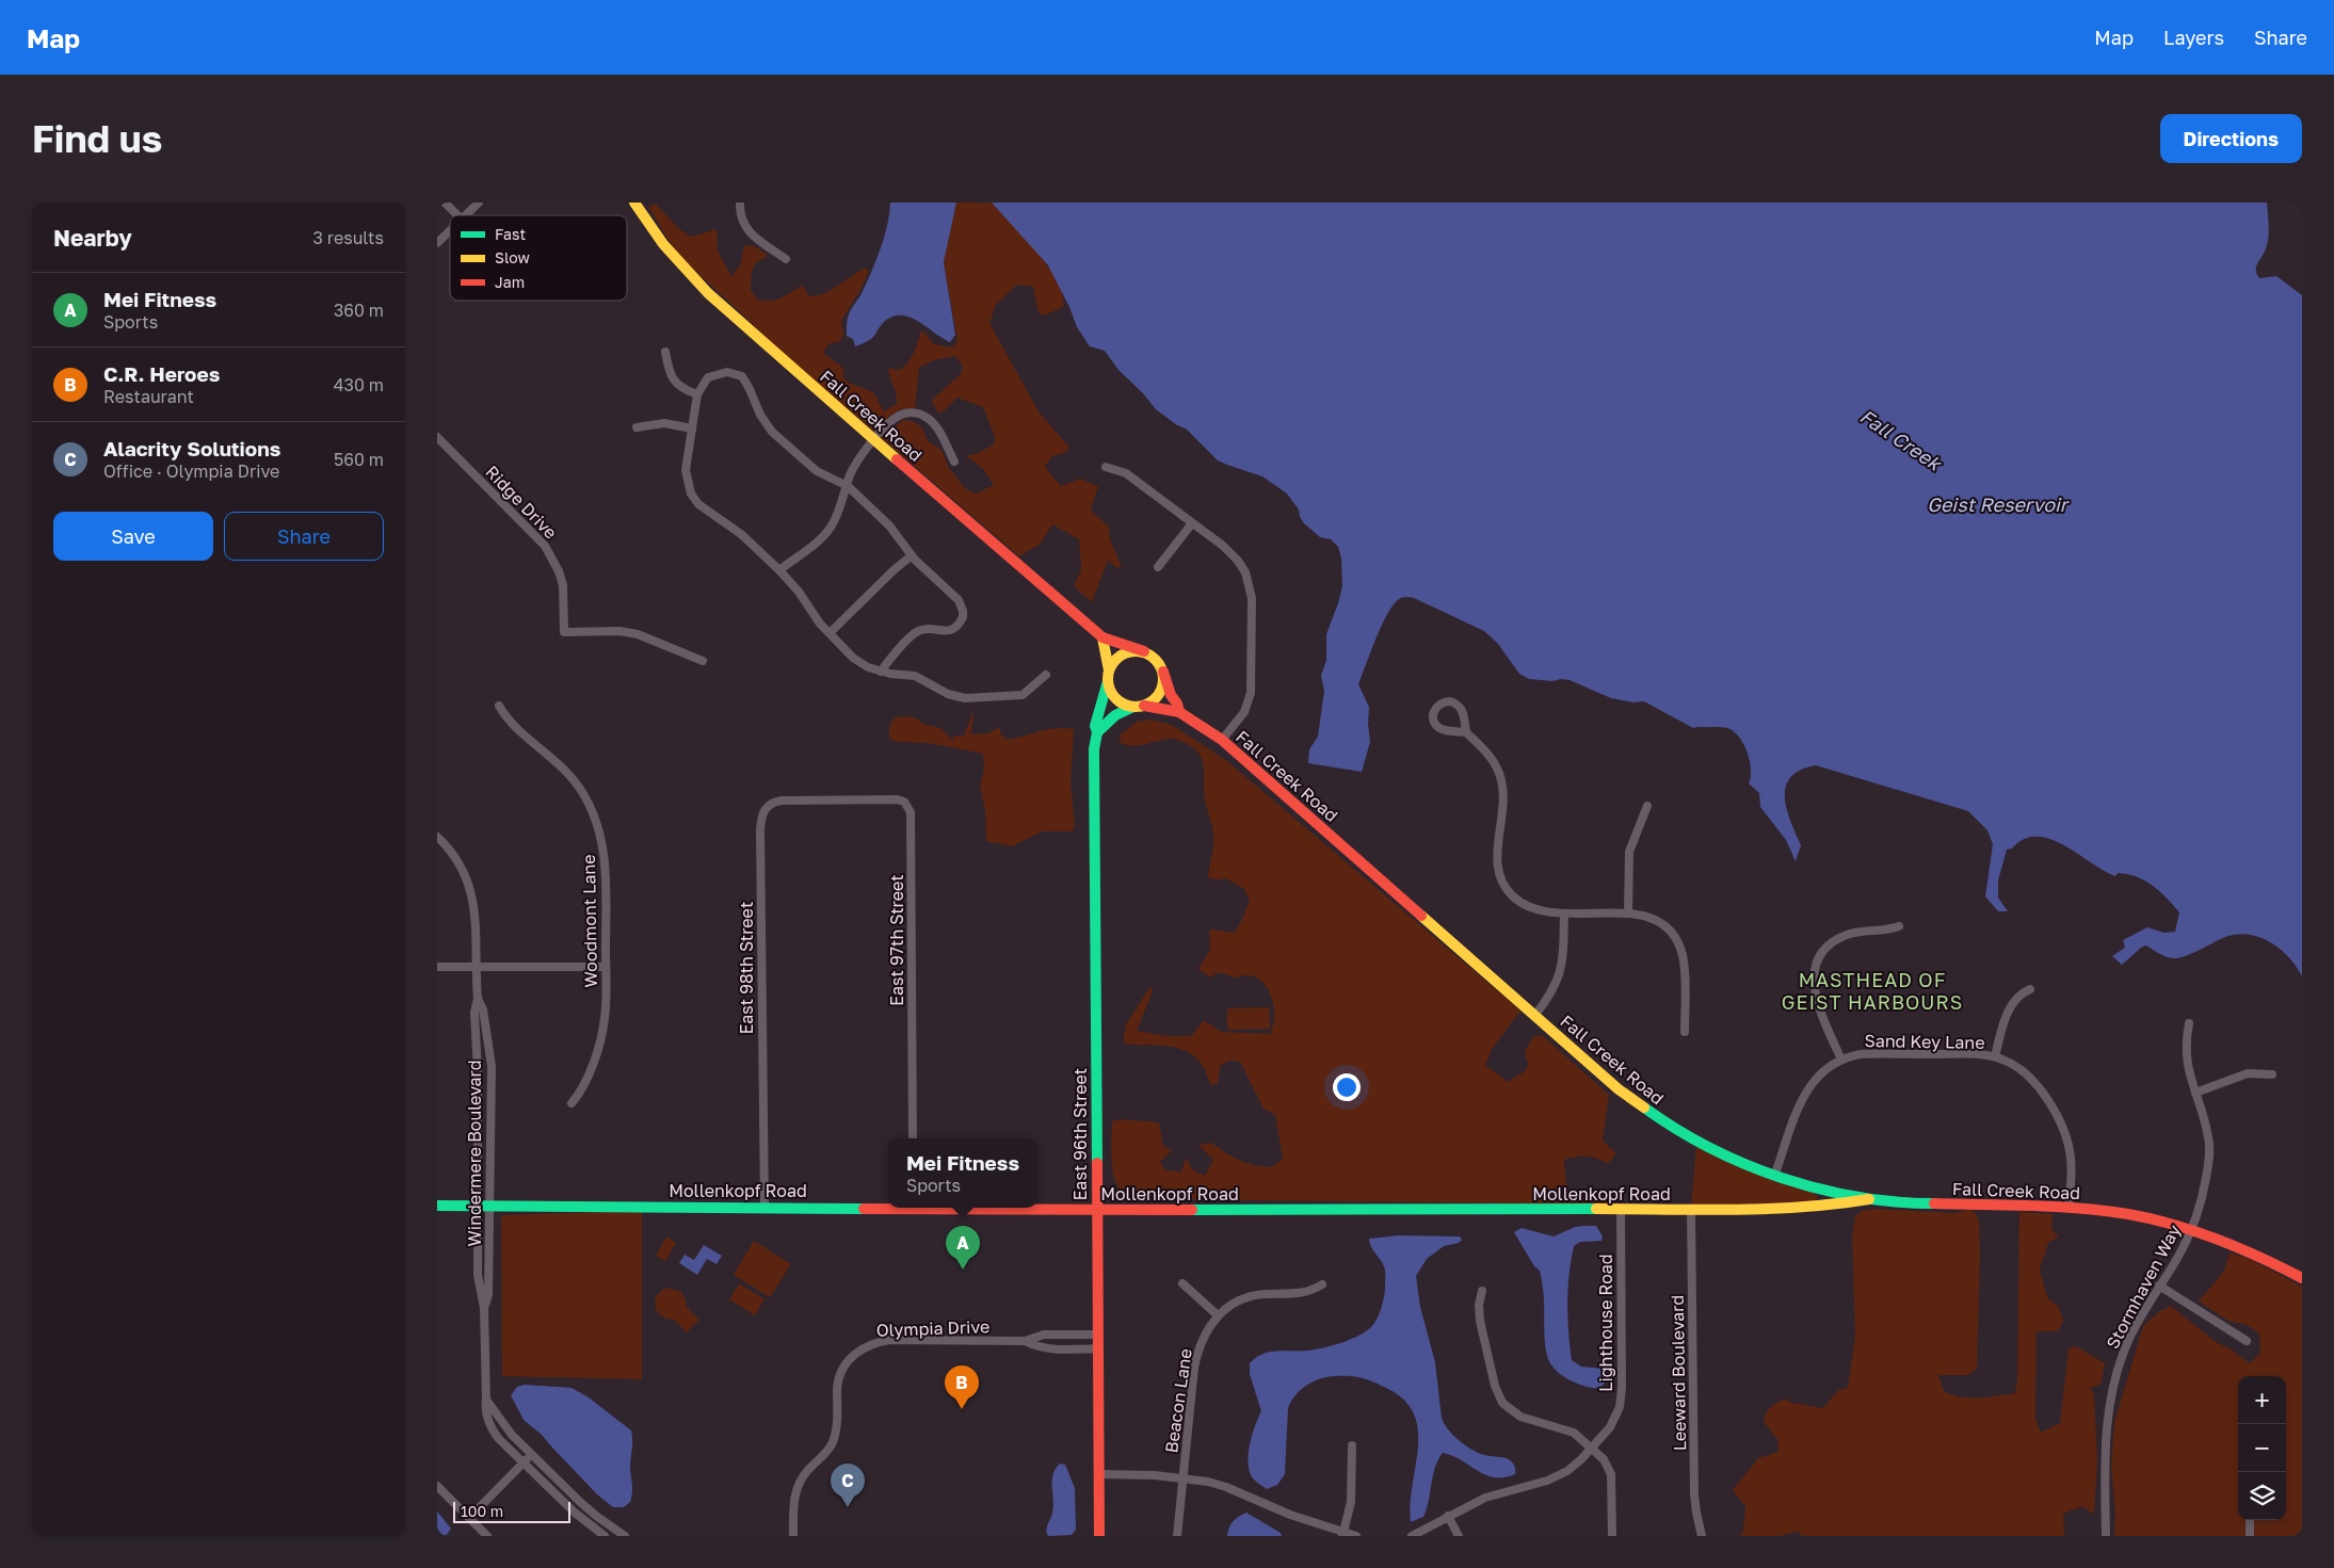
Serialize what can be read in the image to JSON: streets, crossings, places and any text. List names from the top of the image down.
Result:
{
  "streets": {
    "main road": ["Fall Creek Road", "East 96th Street", "Mollenkopf Road"],
    "street": [
      "Ridge Drive",
      "Woodmont Lane",
      "East 97th Street",
      "East 98th Street",
      "Sand Key Lane",
      "Windermere Boulevard",
      "Stormhaven Way",
      "Lighthouse Road",
      "Olympia Drive",
      "Leeward Boulevard",
      "Beacon Lane"
    ]
  },
  "crossings": [
    ["Fall Creek Road", "Sand Key Lane"],
    ["Fall Creek Road", "East 96th Street"],
    ["Fall Creek Road", "Mollenkopf Road"],
    ["Fall Creek Road", "Stormhaven Way"],
    ["East 97th Street", "East 98th Street"],
    ["East 98th Street", "Mollenkopf Road"],
    ["East 96th Street", "Mollenkopf Road"],
    ["East 96th Street", "Olympia Drive"],
    ["Windermere Boulevard", "Mollenkopf Road"],
    ["Mollenkopf Road", "Lighthouse Road"],
    ["Mollenkopf Road", "Leeward Boulevard"]
  ],
  "districts": ["MASTHEAD OF GEIST HARBOURS"],
  "water": ["Fall Creek", "Geist Reservoir"],
  "legend": ["Fast", "Slow", "Jam"],
  "scale_bar": "100 m",
  "page": {
    "header": "Map",
    "nav": ["Map", "Layers", "Share"],
    "buttons": [
      "Directions",
      ["Save", "Share"]
    ],
    "title": "Find us",
    "heading": ["Nearby", "3 results"],
    "list": [
      {
        "mark": "A",
        "name": "Mei Fitness",
        "note": "Sports",
        "value": "360 m"
      },
      {
        "mark": "B",
        "name": "C.R. Heroes",
        "note": "Restaurant",
        "value": "430 m"
      },
      {
        "mark": "C",
        "name": "Alacrity Solutions",
        "note": "Office · Olympia Drive",
        "value": "560 m"
      }
    ],
    "popup": ["Mei Fitness", "Sports"],
    "pins": ["A", "B", "C"],
    "map_buttons": ["+", "−"],
    "scale": "100 m"
  }
}
